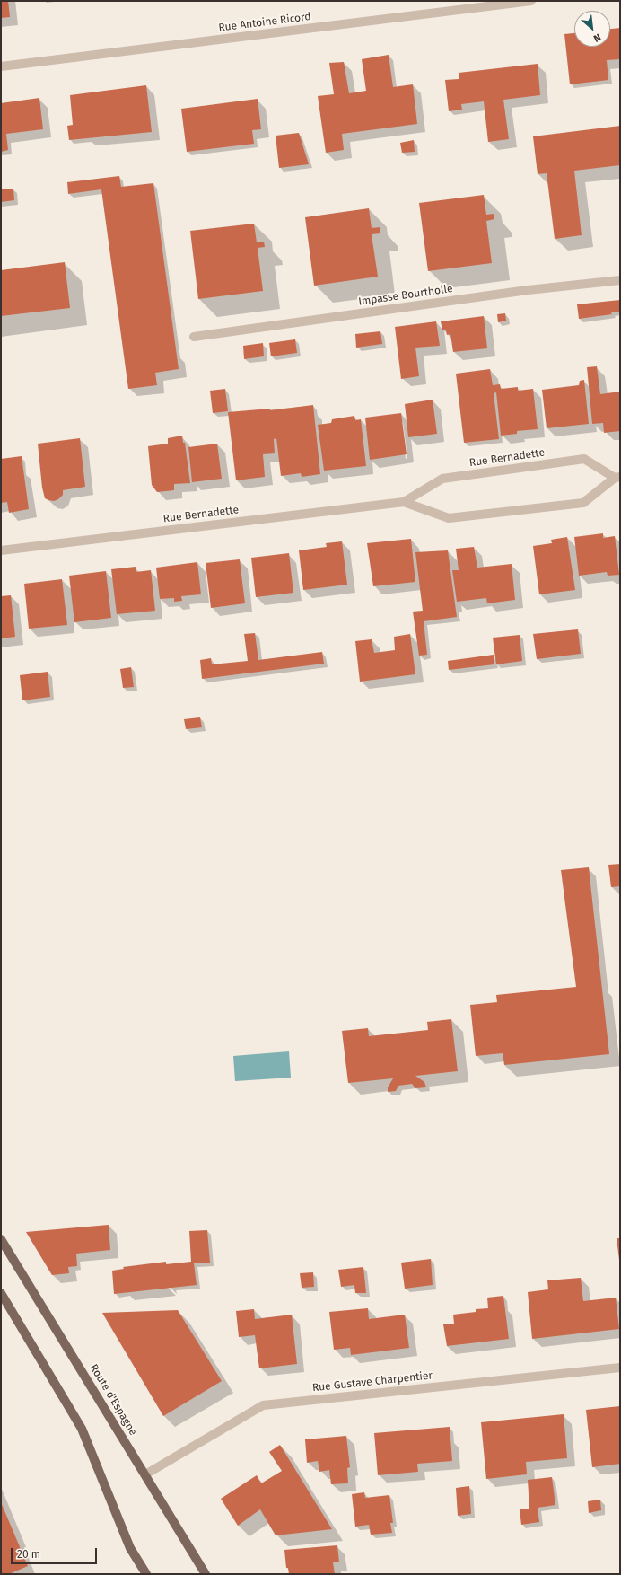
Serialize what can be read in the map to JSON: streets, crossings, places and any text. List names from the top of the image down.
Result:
{
  "streets": {
    "main road": ["Route d'Espagne"],
    "street": [
      "Rue Antoine Ricord",
      "Impasse Bourtholle",
      "Rue Bernadette",
      "Rue Gustave Charpentier"
    ]
  },
  "crossings": [
    ["Rue Gustave Charpentier", "Route d'Espagne"]
  ],
  "scale_bar": "20 m",
  "north": "bottom right"
}
